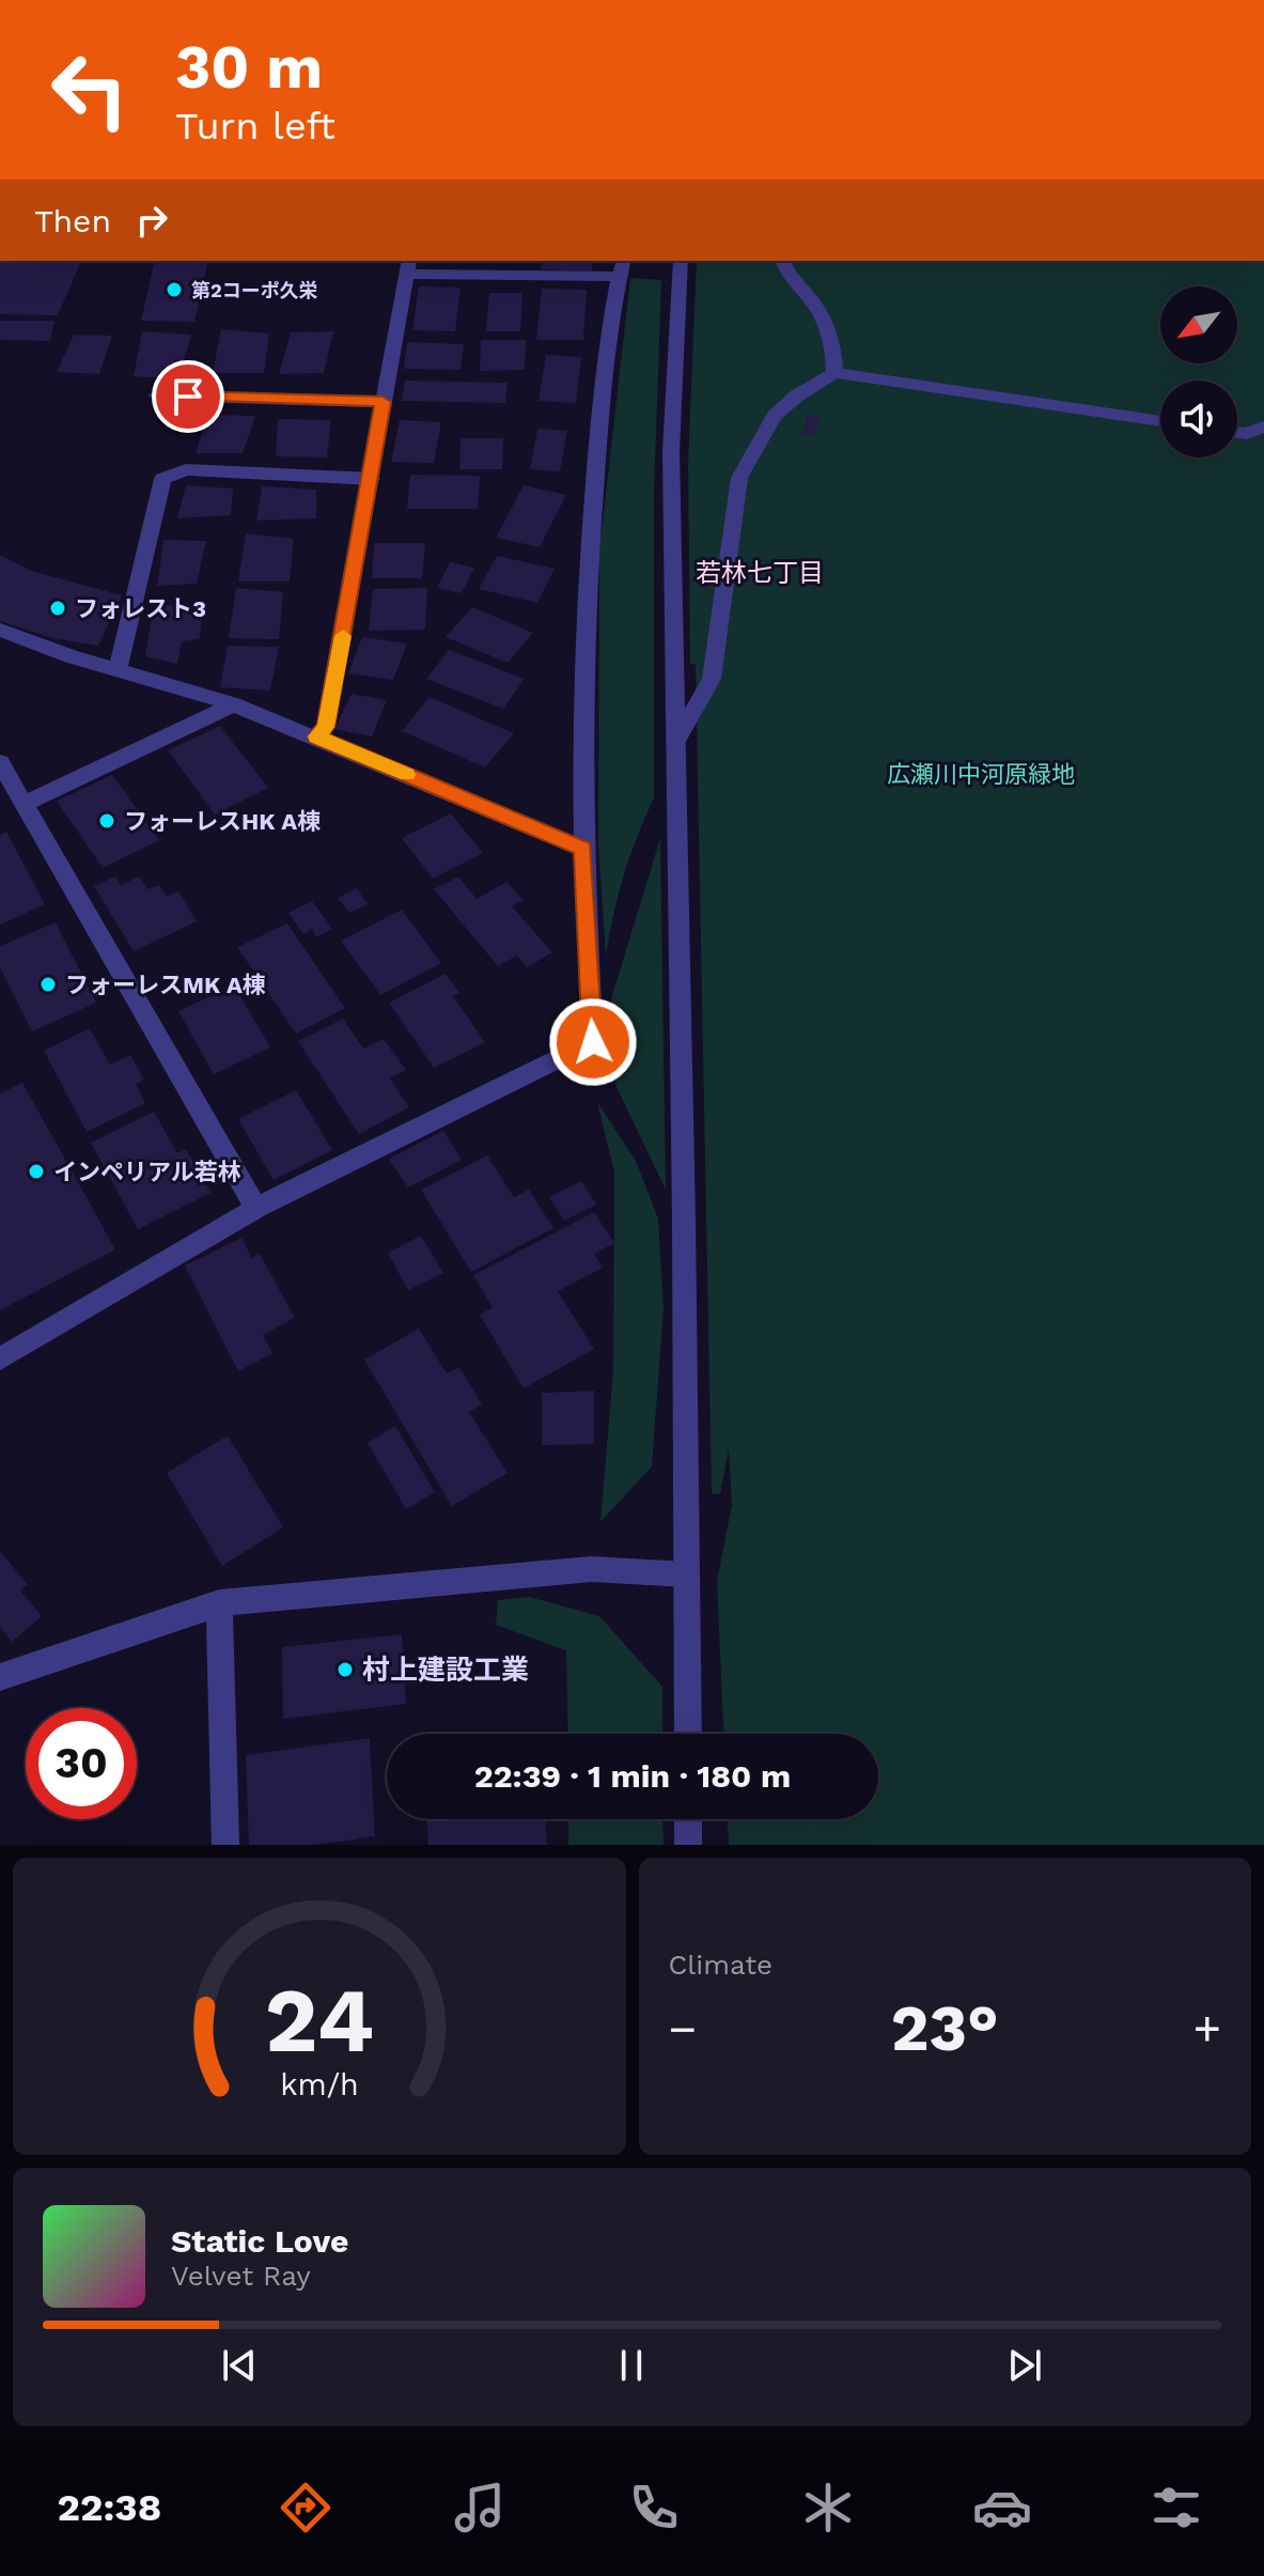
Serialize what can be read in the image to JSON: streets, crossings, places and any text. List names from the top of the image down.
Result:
{
  "districts": ["若林七丁目"],
  "parks": ["広瀬川中河原緑地"],
  "places": [
    "第2コーポ久栄",
    "フォレスト3",
    "フォーレスHK A棟",
    "フォーレスMK A棟",
    "インペリアル若林",
    "村上建設工業"
  ],
  "north": "bottom left",
  "page": {
    "turn": ["30 m", "Turn left"],
    "then": "Then",
    "limit": "30",
    "trip": "22:39 · 1 min · 180 m",
    "tile": "Climate",
    "heat": ["−", "23°", "+"],
    "song": ["Static Love", "Velvet Ray"],
    "tabs": "22:38",
    "gauge": ["24", "km/h"]
  }
}
